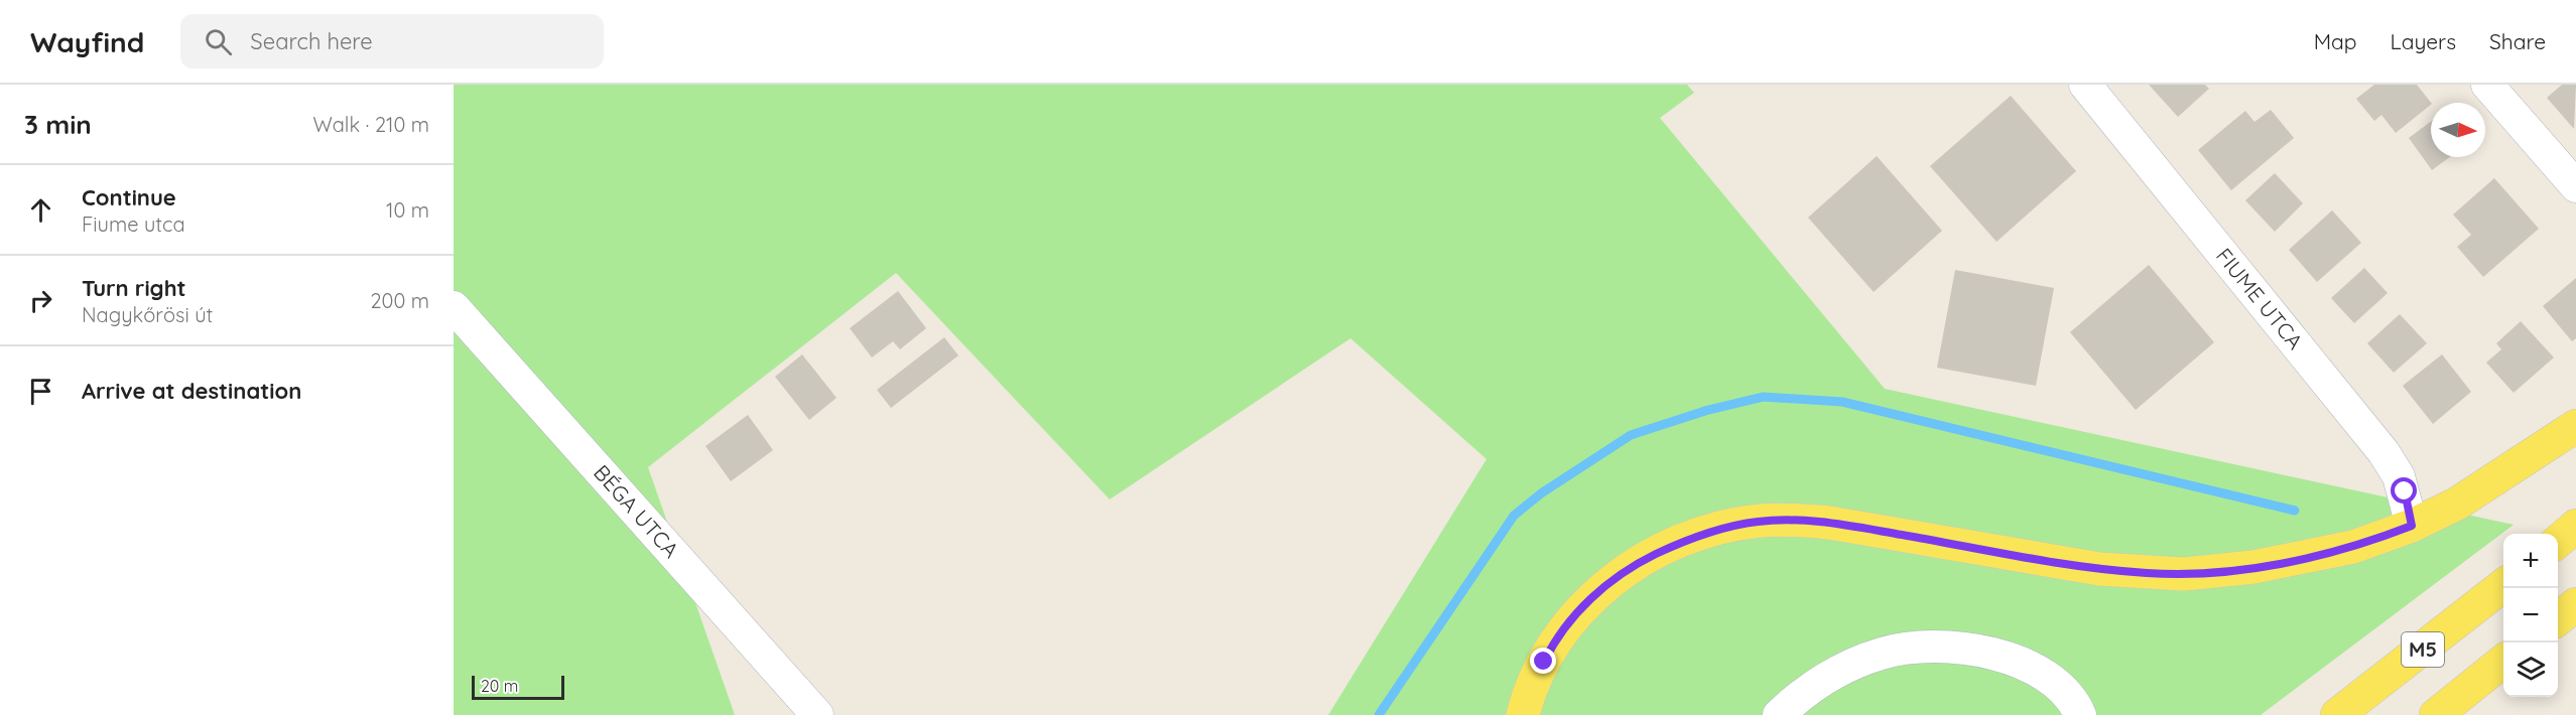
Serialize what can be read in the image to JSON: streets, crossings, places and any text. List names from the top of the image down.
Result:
{
  "streets": {
    "main road": ["M5"],
    "street": ["FIUME UTCA", "BÉGA UTCA"]
  },
  "scale_bar": "20 m",
  "north": "right",
  "page": {
    "header": "Wayfind",
    "search": "Search here",
    "nav": ["Map", "Layers", "Share"],
    "heading": ["3 min", "Walk · 210 m"],
    "list": [
      ["Continue", "Fiume utca", "10 m"],
      ["Turn right", "Nagykőrösi út", "200 m"],
      "Arrive at destination"
    ],
    "map_buttons": ["+", "−"],
    "scale": "20 m"
  }
}
